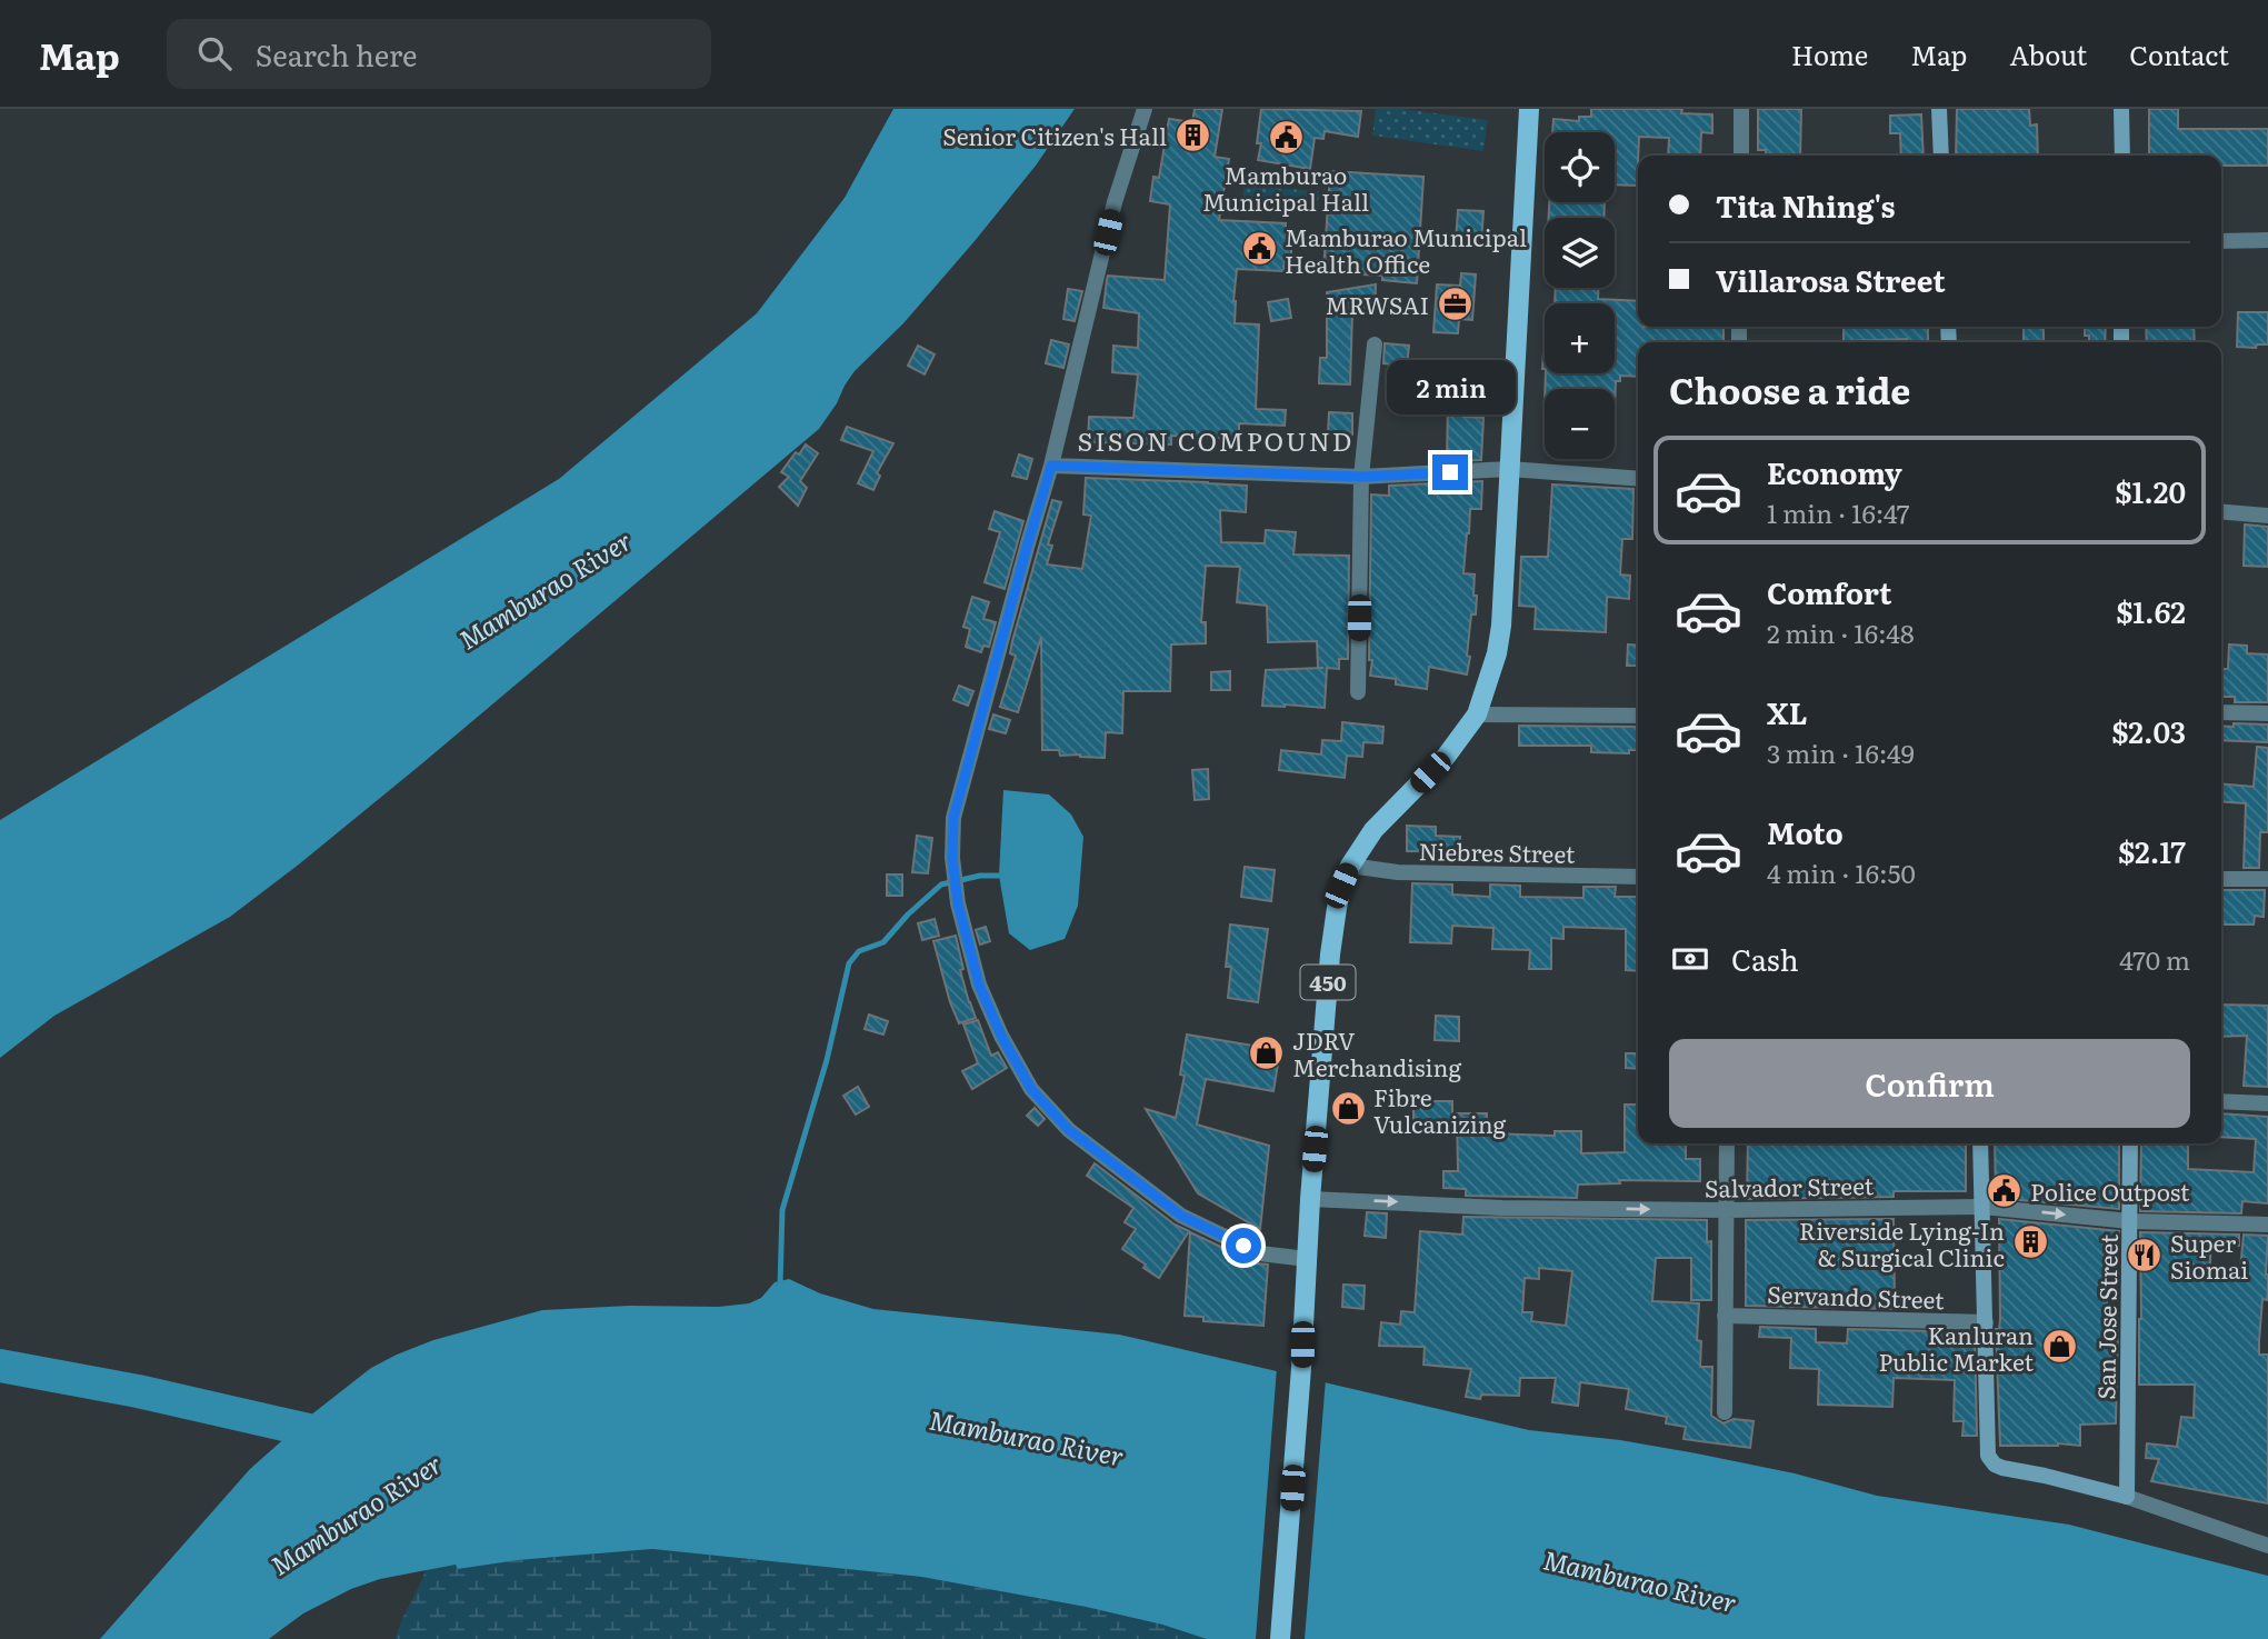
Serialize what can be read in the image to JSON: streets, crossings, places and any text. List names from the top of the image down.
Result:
{
  "streets": {
    "main road": ["450"],
    "street": [
      "Niebres Street",
      "Salvador Street",
      "Servando Street",
      "San Jose Street"
    ]
  },
  "crossings": [
    ["Niebres Street", "450"],
    ["450", "Salvador Street"],
    ["Salvador Street", "San Jose Street"]
  ],
  "one_way": ["Salvador Street"],
  "districts": ["SISON COMPOUND"],
  "water": ["Mamburao River"],
  "places": {
    "building": ["Senior Citizen's Hall", "Riverside Lying-In & Surgical Clinic"],
    "public building": ["Mamburao Municipal Hall", "Mamburao Municipal Health Office", "Police Outpost"],
    "office": ["MRWSAI"],
    "shop": ["JDRV Merchandising", "Fibre Vulcanizing", "Kanluran Public Market"],
    "restaurant": ["Super Siomai"]
  },
  "page": {
    "header": "Map",
    "search": "Search here",
    "nav": [
      "Home",
      "Map",
      "About",
      "Contact"
    ],
    "map_buttons": ["+", "−"],
    "banner": ["Tita Nhing's", "Villarosa Street"],
    "heading": "Choose a ride",
    "bubble": "2 min",
    "list": [
      {
        "name": "Economy",
        "note": "1 min · 16:47",
        "value": "$1.20"
      },
      {
        "name": "Comfort",
        "note": "2 min · 16:48",
        "value": "$1.62"
      },
      {
        "name": "XL",
        "note": "3 min · 16:49",
        "value": "$2.03"
      },
      {
        "name": "Moto",
        "note": "4 min · 16:50",
        "value": "$2.17"
      }
    ],
    "pay": ["Cash", "470 m"],
    "buttons": "Confirm"
  }
}
